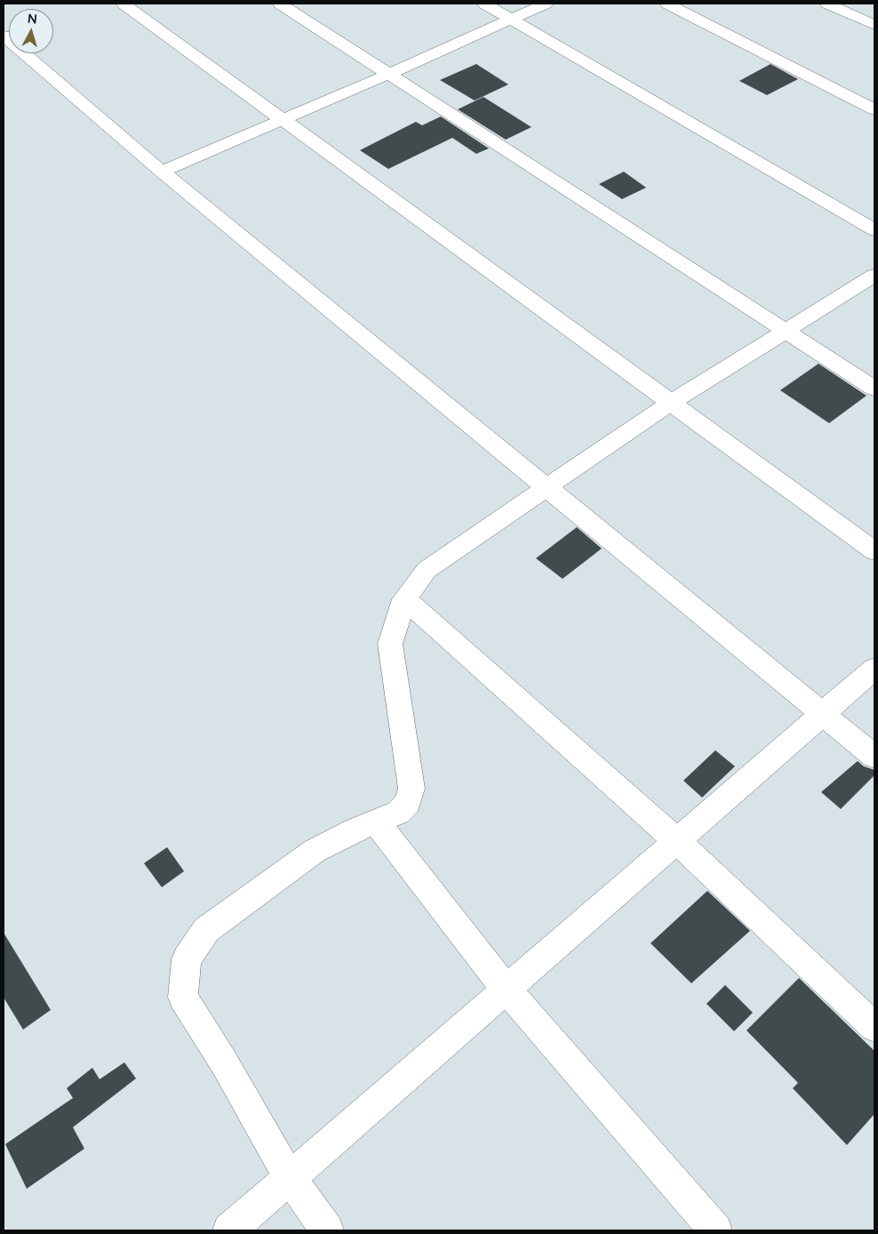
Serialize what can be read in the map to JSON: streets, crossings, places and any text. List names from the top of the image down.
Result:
{
  "north": "top"
}
